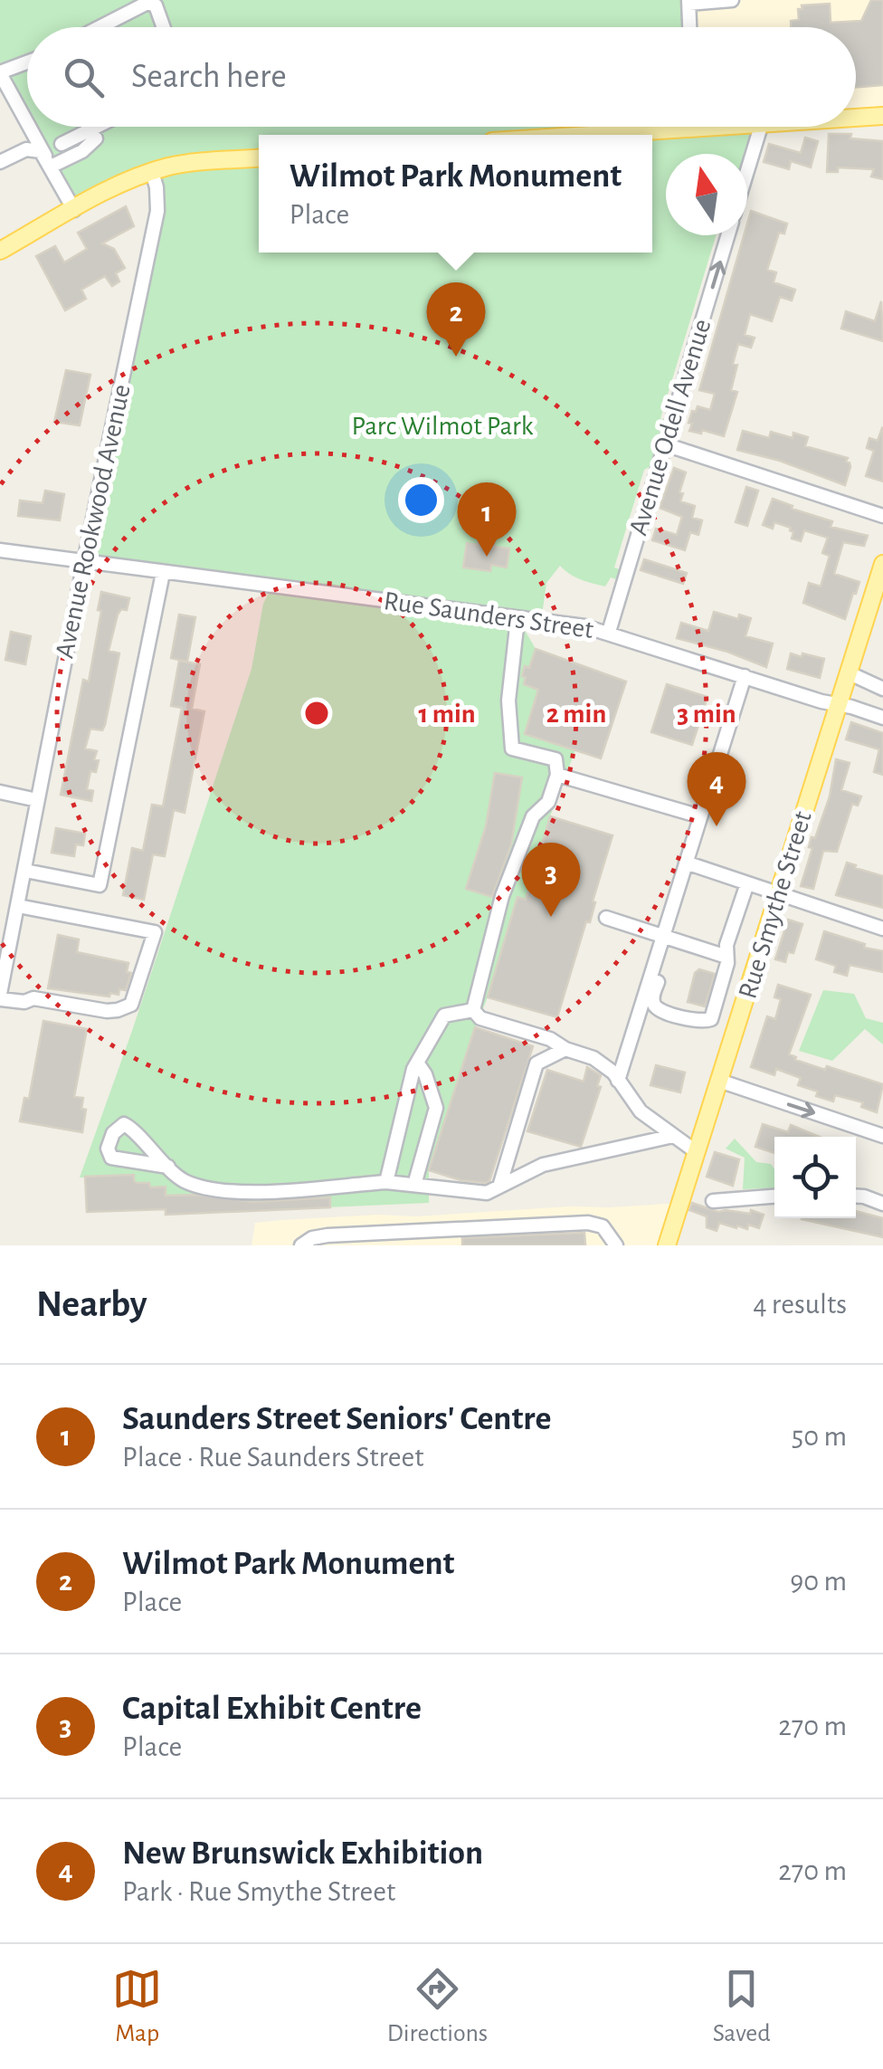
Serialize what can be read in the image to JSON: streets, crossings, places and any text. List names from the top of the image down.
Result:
{
  "streets": {
    "main road": ["Rue Smythe Street"],
    "street": ["Avenue Odell Avenue", "Avenue Rookwood Avenue", "Rue Saunders Street"]
  },
  "crossings": [
    ["Avenue Odell Avenue", "Rue Saunders Street"],
    ["Avenue Rookwood Avenue", "Rue Saunders Street"],
    ["Rue Saunders Street", "Rue Smythe Street"]
  ],
  "one_way": ["Avenue Odell Avenue"],
  "parks": ["Parc Wilmot Park"],
  "north": "top",
  "page": {
    "search": "Search here",
    "popup": ["Wilmot Park Monument", "Place"],
    "pins": [
      "2",
      "1",
      "4",
      "3"
    ],
    "heading": ["Nearby", "4 results"],
    "list": [
      {
        "mark": "1",
        "name": "Saunders Street Seniors' Centre",
        "note": "Place · Rue Saunders Street",
        "value": "50 m"
      },
      {
        "mark": "2",
        "name": "Wilmot Park Monument",
        "note": "Place",
        "value": "90 m"
      },
      {
        "mark": "3",
        "name": "Capital Exhibit Centre",
        "note": "Place",
        "value": "270 m"
      },
      {
        "mark": "4",
        "name": "New Brunswick Exhibition",
        "note": "Park · Rue Smythe Street",
        "value": "270 m"
      }
    ],
    "nav": ["Map", "Directions", "Saved"]
  },
  "rings": ["1 min", "2 min", "3 min"]
}
